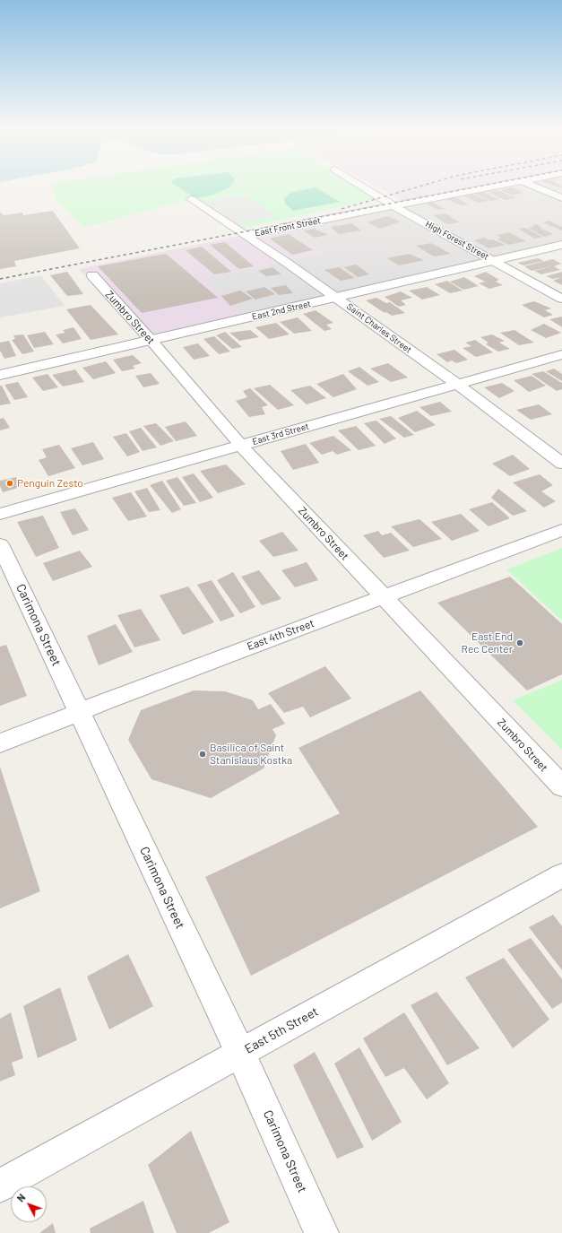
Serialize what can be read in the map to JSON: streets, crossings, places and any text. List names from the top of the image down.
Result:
{
  "streets": {
    "street": [
      "East Front Street",
      "High Forest Street",
      "East 2nd Street",
      "Zumbro Street",
      "Saint Charles Street",
      "East 3rd Street",
      "Carimona Street",
      "East 4th Street",
      "East 5th Street"
    ]
  },
  "crossings": [
    ["East Front Street", "High Forest Street"],
    ["East Front Street", "Saint Charles Street"],
    ["High Forest Street", "East 2nd Street"],
    ["East 2nd Street", "Zumbro Street"],
    ["East 2nd Street", "Saint Charles Street"],
    ["Zumbro Street", "East 3rd Street"],
    ["Zumbro Street", "East 4th Street"],
    ["Saint Charles Street", "East 3rd Street"],
    ["Carimona Street", "East 4th Street"],
    ["Carimona Street", "East 5th Street"]
  ],
  "places": ["Penguin Zesto", "East End Rec Center", "Basilica of Saint Stanislaus Kostka"],
  "north": "top left"
}
